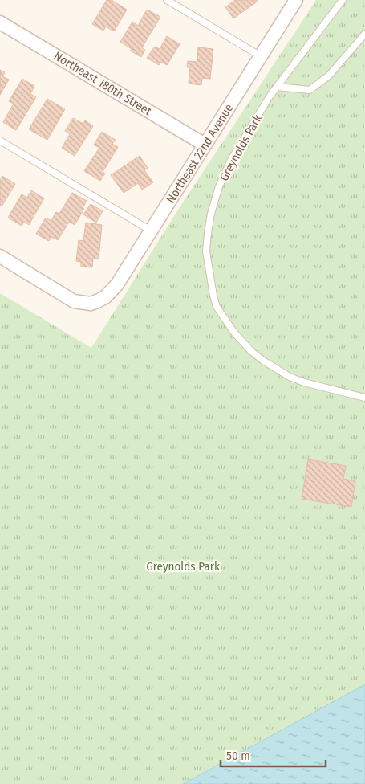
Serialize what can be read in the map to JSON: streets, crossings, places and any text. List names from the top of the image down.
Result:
{
  "streets": {
    "street": ["Northeast 180th Street", "Northeast 22nd Avenue"],
    "lane": ["Greynolds Park"]
  },
  "crossings": [
    ["Northeast 180th Street", "Northeast 22nd Avenue"]
  ],
  "parks": ["Greynolds Park"],
  "scale_bar": "50 m"
}
